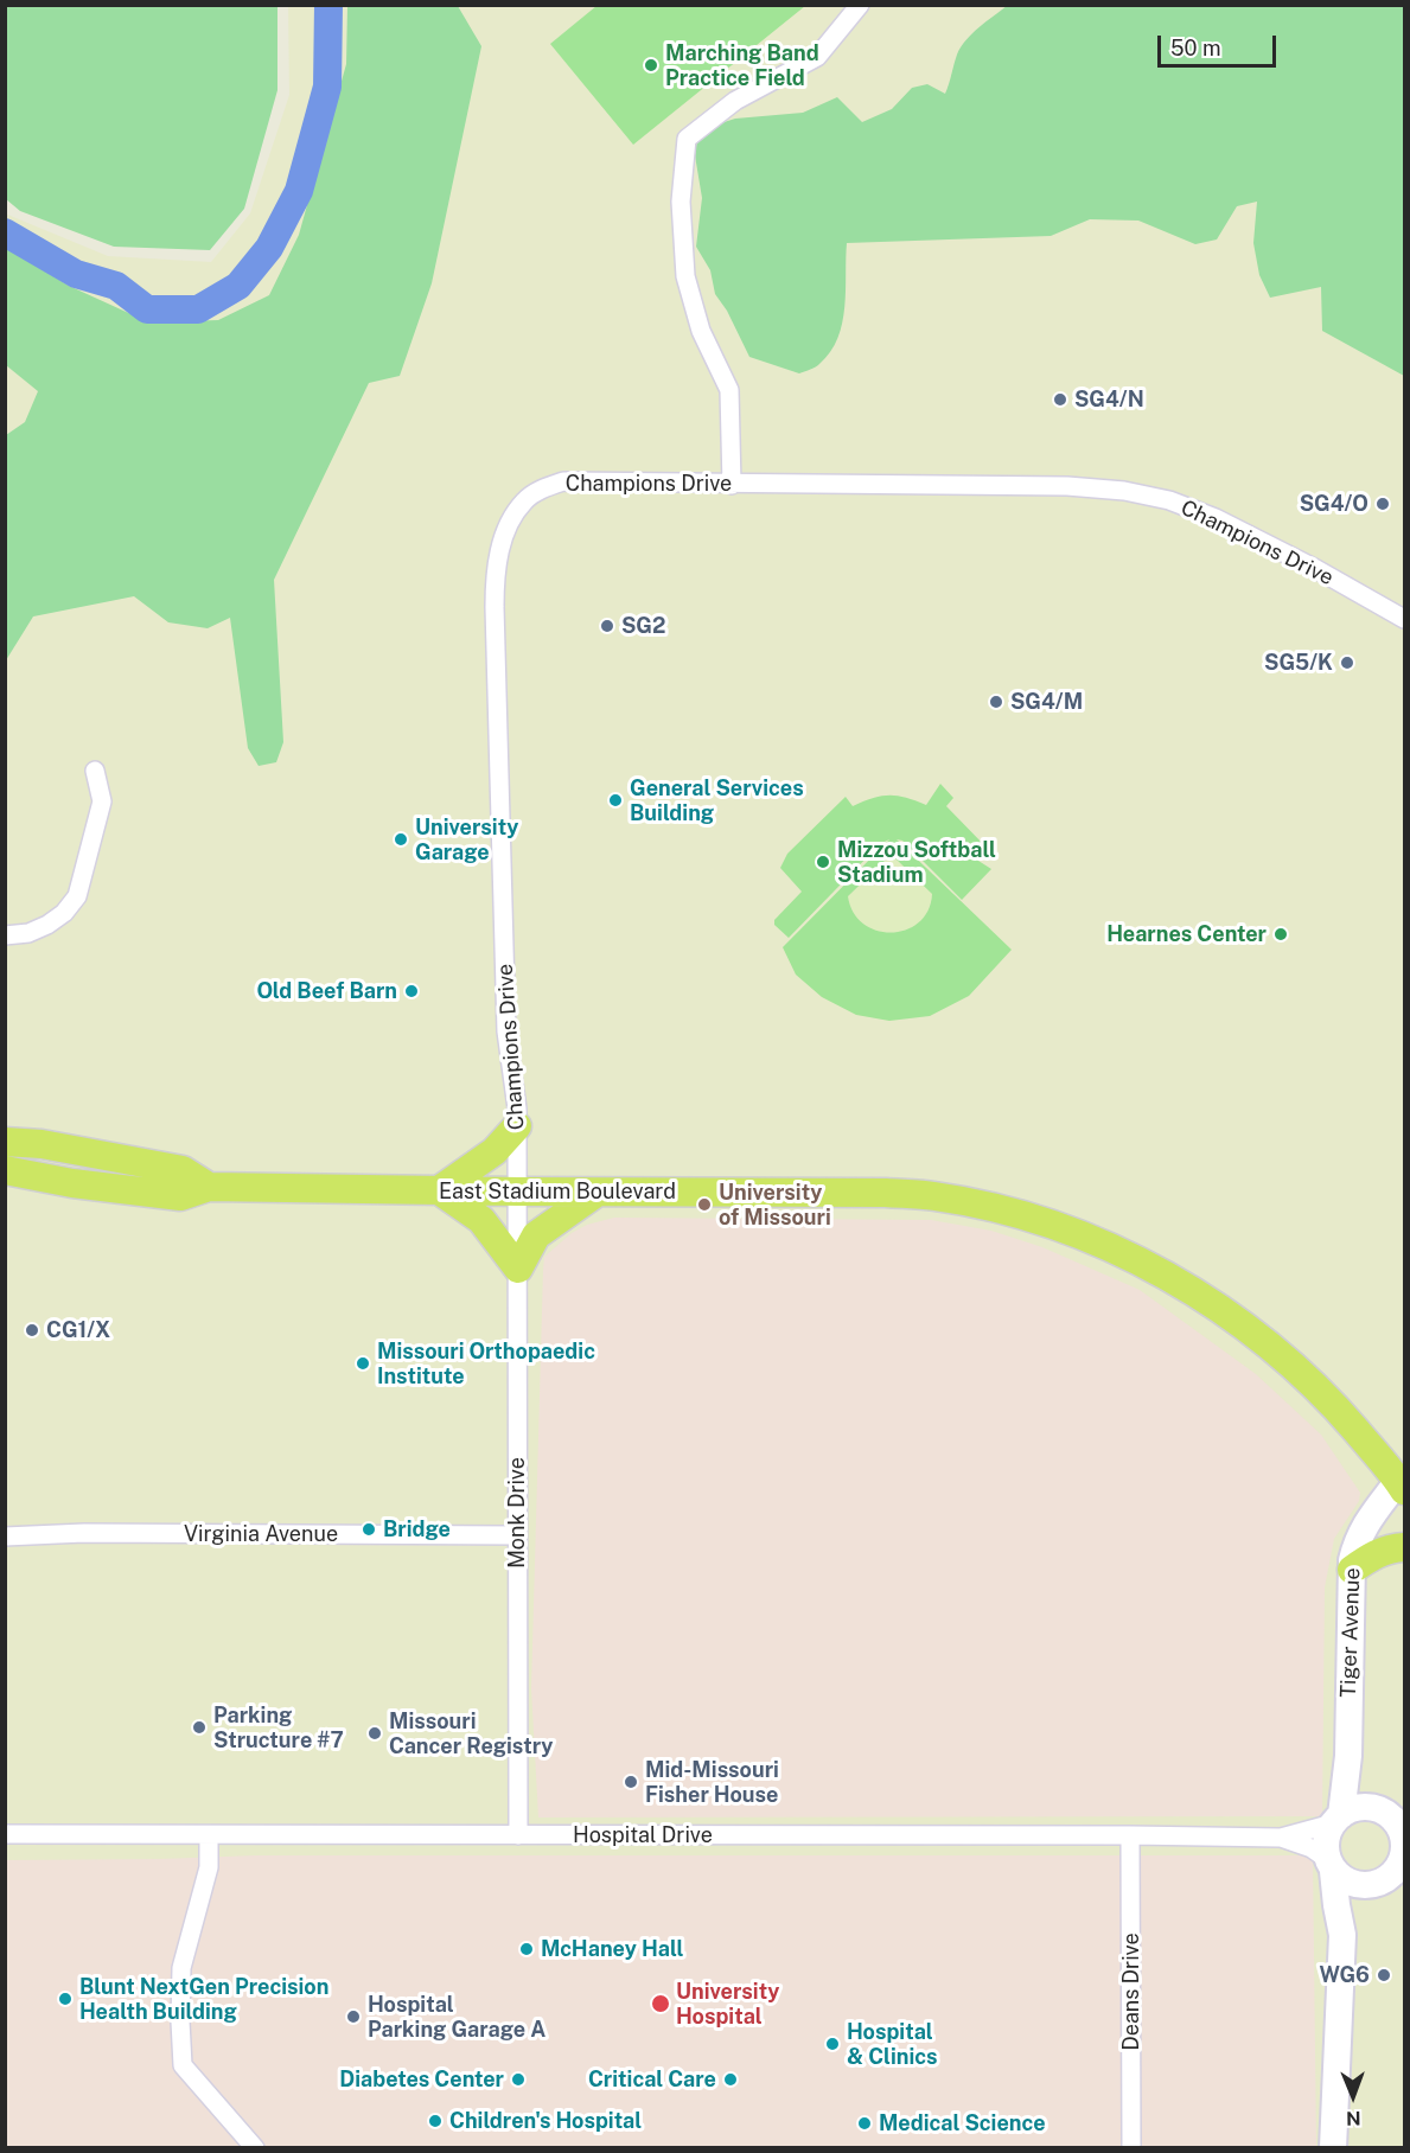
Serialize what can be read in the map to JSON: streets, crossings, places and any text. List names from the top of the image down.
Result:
{
  "streets": {
    "main road": ["East Stadium Boulevard"],
    "street": [
      "Champions Drive",
      "Monk Drive",
      "Virginia Avenue",
      "Tiger Avenue",
      "Hospital Drive",
      "Deans Drive"
    ]
  },
  "crossings": [
    ["Champions Drive", "East Stadium Boulevard"],
    ["Champions Drive", "Monk Drive"],
    ["East Stadium Boulevard", "Monk Drive"],
    ["East Stadium Boulevard", "Tiger Avenue"],
    ["Monk Drive", "Virginia Avenue"],
    ["Monk Drive", "Hospital Drive"],
    ["Tiger Avenue", "Hospital Drive"],
    ["Hospital Drive", "Deans Drive"]
  ],
  "places": [
    "Marching Band Practice Field",
    "SG4/N",
    "SG4/O",
    "SG2",
    "SG5/K",
    "SG4/M",
    "General Services Building",
    "University Garage",
    "Mizzou Softball Stadium",
    "Hearnes Center",
    "Old Beef Barn",
    "University of Missouri",
    "CG1/X",
    "Missouri Orthopaedic Institute",
    "Bridge",
    "Parking Structure #7",
    "Missouri Cancer Registry",
    "Mid-Missouri Fisher House",
    "McHaney Hall",
    "WG6",
    "Blunt NextGen Precision Health Building",
    "University Hospital",
    "Hospital Parking Garage A",
    "Hospital & Clinics",
    "Diabetes Center",
    "Critical Care",
    "Children's Hospital",
    "Medical Science"
  ],
  "scale_bar": "50 m",
  "north": "bottom"
}
